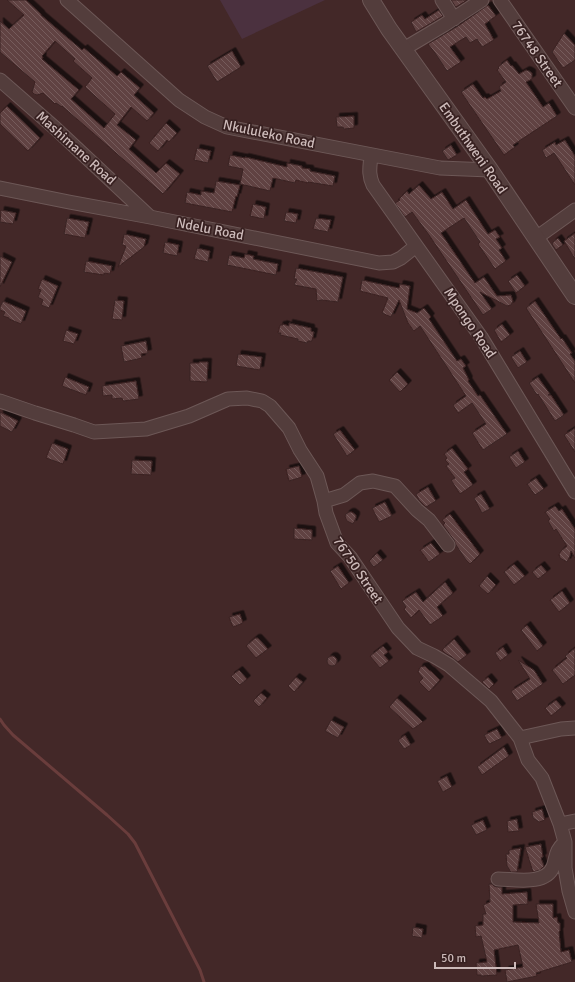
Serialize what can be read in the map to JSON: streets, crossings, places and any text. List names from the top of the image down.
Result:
{
  "streets": {
    "street": [
      "76748 Street",
      "Nkululeko Road",
      "Mashimane Road",
      "Embuthweni Road",
      "Ndelu Road",
      "Mpongo Road",
      "76750 Street"
    ]
  },
  "crossings": [
    ["Nkululeko Road", "Embuthweni Road"],
    ["Nkululeko Road", "Mpongo Road"],
    ["Mashimane Road", "Ndelu Road"],
    ["Ndelu Road", "Mpongo Road"]
  ],
  "scale_bar": "50 m"
}
